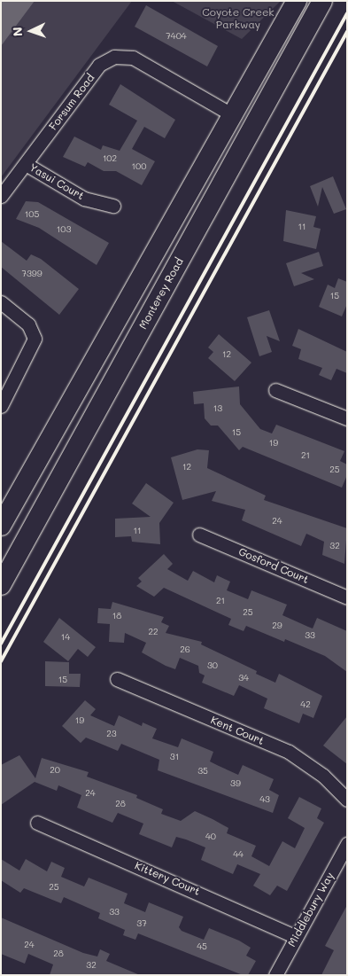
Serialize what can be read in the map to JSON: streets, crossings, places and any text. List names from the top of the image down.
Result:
{
  "streets": {
    "main road": ["Monterey Road"],
    "street": [
      "Forsum Road",
      "Yasui Court",
      "Gosford Court",
      "Kent Court",
      "Kittery Court",
      "Middlebury Way"
    ]
  },
  "crossings": [
    ["Forsum Road", "Yasui Court"],
    ["Kittery Court", "Middlebury Way"]
  ],
  "parks": ["Coyote Creek Parkway"],
  "house_numbers": [
    "7404",
    "102",
    "100",
    "105",
    "11",
    "103",
    "7399",
    "15",
    "12",
    "13",
    "15",
    "19",
    "21",
    "12",
    "25",
    "24",
    "11",
    "32",
    "21",
    "25",
    "18",
    "29",
    "22",
    "33",
    "14",
    "26",
    "30",
    "34",
    "15",
    "42",
    "19",
    "23",
    "31",
    "20",
    "35",
    "39",
    "24",
    "43",
    "28",
    "40",
    "44",
    "25",
    "33",
    "37",
    "24",
    "45",
    "28",
    "32"
  ],
  "north": "left"
}
